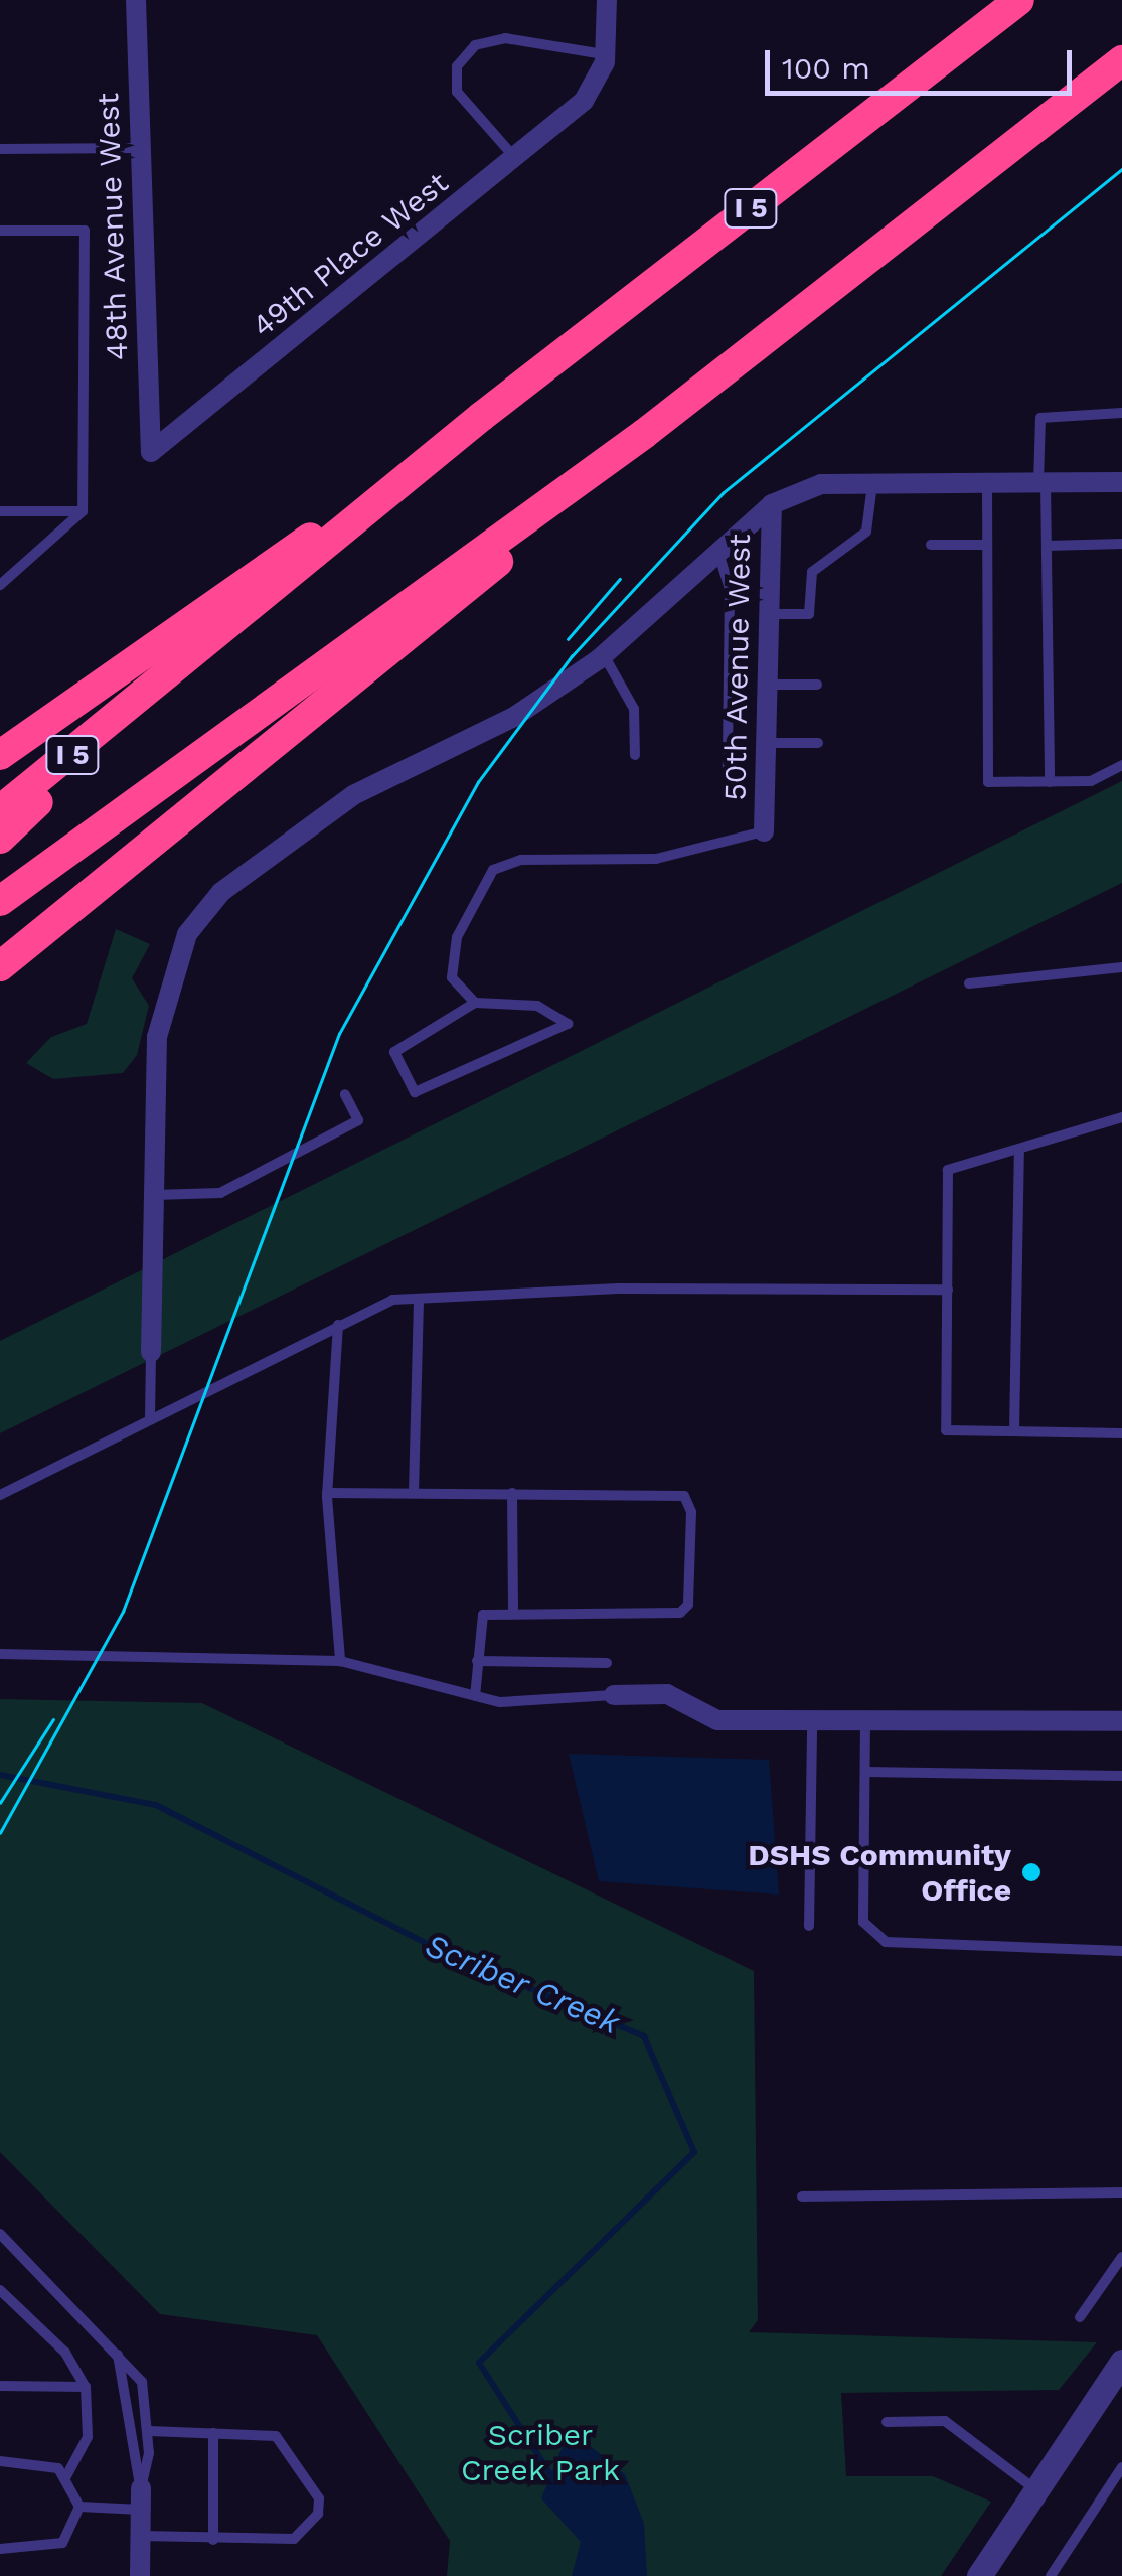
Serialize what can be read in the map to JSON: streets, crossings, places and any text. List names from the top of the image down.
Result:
{
  "streets": {
    "highway": ["I 5"],
    "street": ["48th Avenue West", "49th Place West", "50th Avenue West"]
  },
  "crossings": [
    ["48th Avenue West", "49th Place West"]
  ],
  "water": ["Scriber Creek"],
  "parks": ["Scriber Creek Park"],
  "places": ["DSHS Community Office"],
  "scale_bar": "100 m"
}
